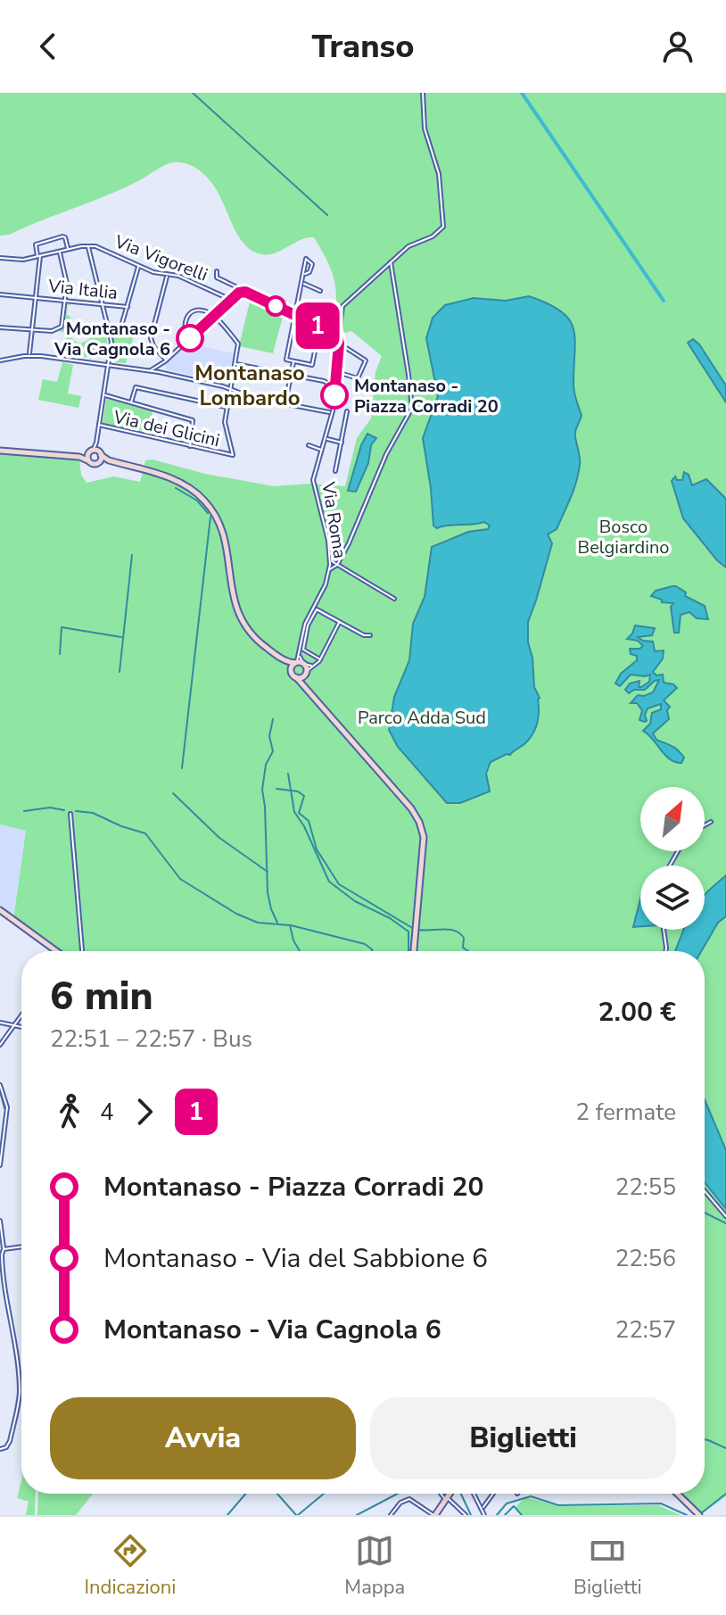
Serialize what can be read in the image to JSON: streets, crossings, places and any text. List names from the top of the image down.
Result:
{
  "streets": {
    "street": [
      "Via Vigorelli",
      "Via Italia",
      "Via dei Glicini",
      "Via Roma"
    ]
  },
  "districts": ["Montanaso Lombardo"],
  "parks": ["Bosco Belgiardino", "Parco Adda Sud"],
  "places": ["Montanaso - Via Cagnola 6", "Montanaso - Piazza Corradi 20"],
  "lines": ["bus line 1"],
  "north": "top right",
  "page": {
    "header": "Transo",
    "on_map": "1",
    "heading": ["6 min", "22:51 – 22:57 · Bus", "2.00 €"],
    "legs": ["4", "1", "2 fermate"],
    "list": [
      {
        "name": "Montanaso - Piazza Corradi 20",
        "value": "22:55"
      },
      {
        "name": "Montanaso - Via del Sabbione 6",
        "value": "22:56"
      },
      {
        "name": "Montanaso - Via Cagnola 6",
        "value": "22:57"
      }
    ],
    "buttons": ["Avvia", "Biglietti"],
    "tabs": ["Indicazioni", "Mappa", "Biglietti"]
  }
}
